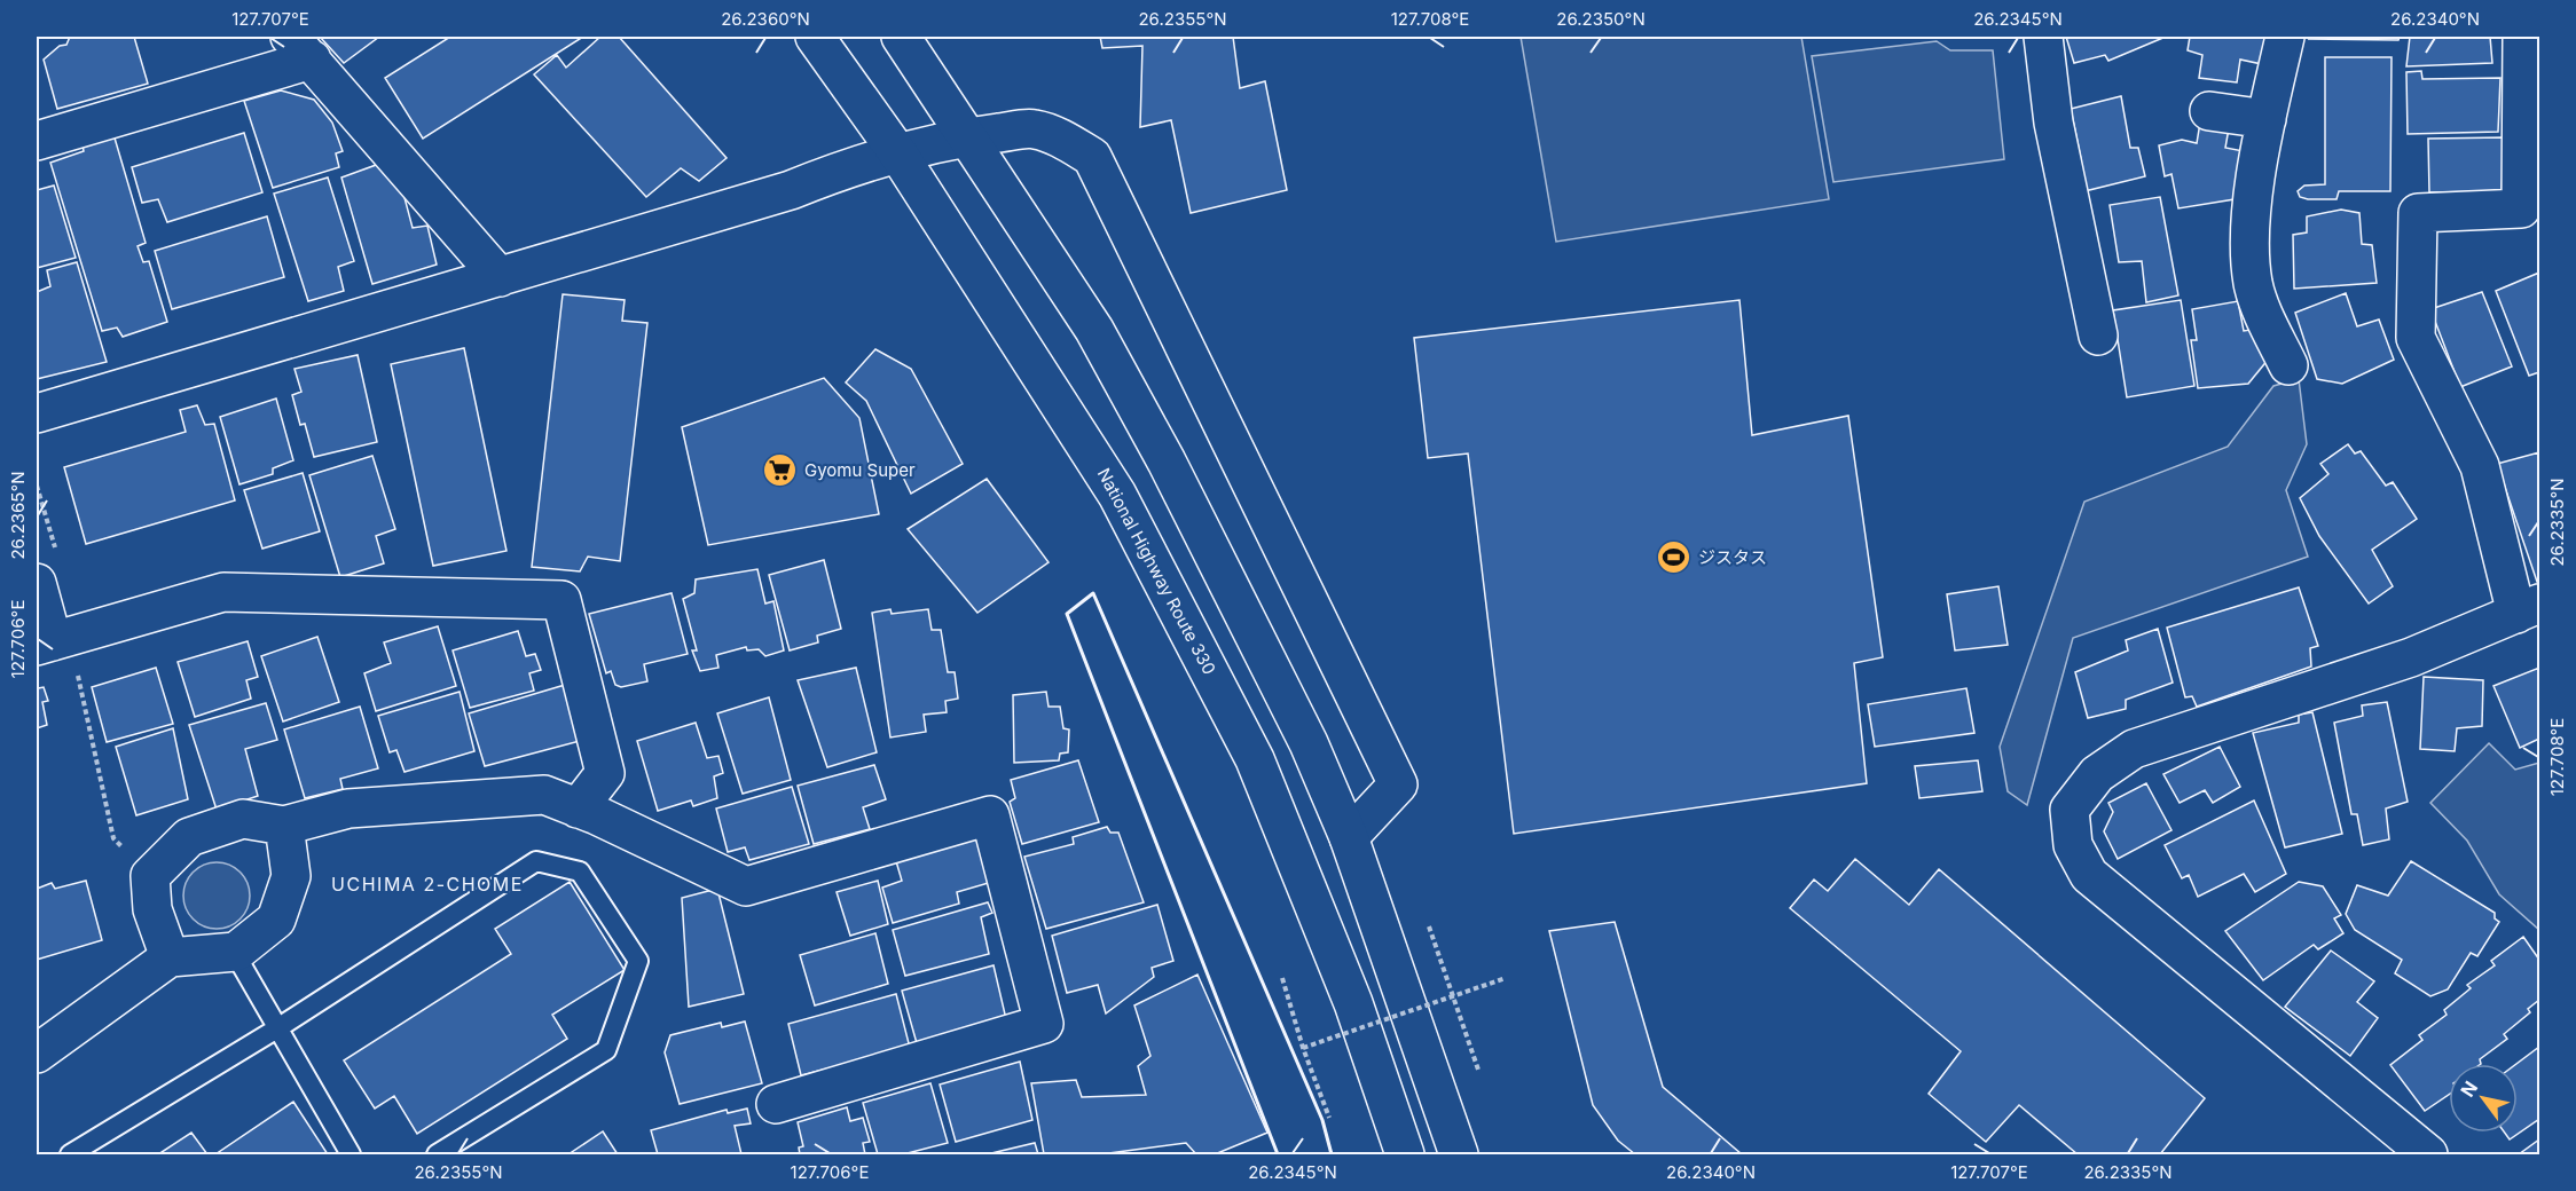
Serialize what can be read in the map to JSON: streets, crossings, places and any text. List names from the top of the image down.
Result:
{
  "streets": {
    "main road": ["National Highway Route 330"]
  },
  "districts": ["UCHIMA 2-CHOME"],
  "places": {
    "supermarket": ["Gyomu Super"],
    "sports": ["ジスタス"]
  },
  "north": "top left",
  "coordinates": [
    "127.707°E",
    "26.2360°N",
    "26.2355°N",
    "127.708°E",
    "26.2350°N",
    "26.2345°N",
    "26.2340°N",
    "26.2365°N",
    "26.2335°N",
    "127.706°E"
  ]
}
